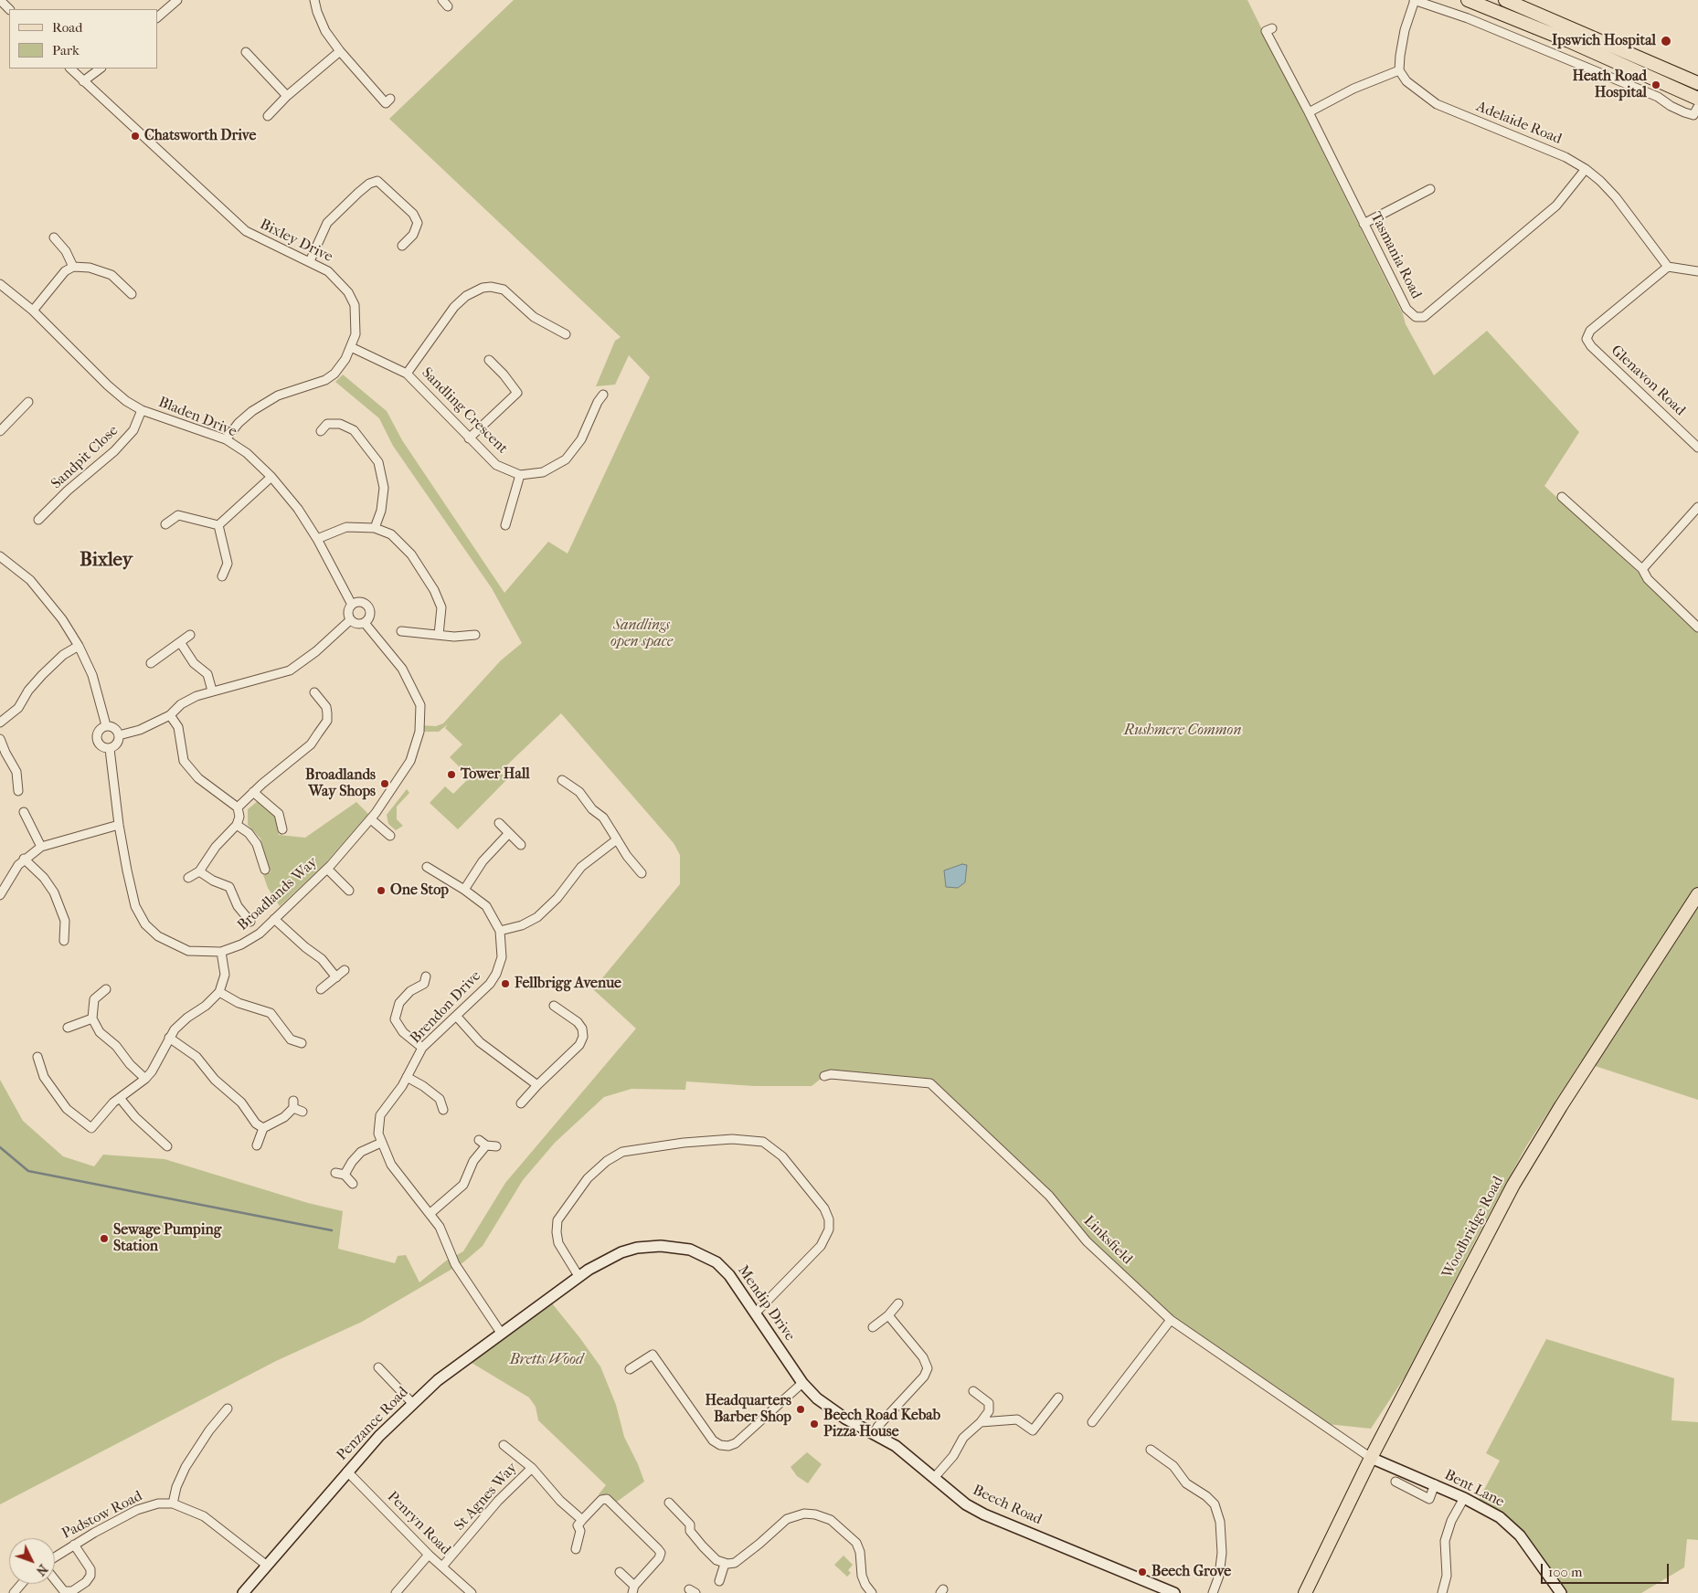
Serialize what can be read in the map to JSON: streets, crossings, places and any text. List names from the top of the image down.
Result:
{
  "streets": {
    "main road": ["Woodbridge Road"],
    "street": [
      "Adelaide Road",
      "Bixley Drive",
      "Tasmania Road",
      "Glenavon Road",
      "Sandling Crescent",
      "Bladen Drive",
      "Sandpit Close",
      "Broadlands Way",
      "Brendon Drive",
      "Linksfield",
      "Mendip Drive",
      "Penzance Road",
      "Bent Lane",
      "St Agnes Way",
      "Beech Road",
      "Padstow Road",
      "Penryn Road"
    ]
  },
  "crossings": [
    ["Adelaide Road", "Tasmania Road"],
    ["Adelaide Road", "Glenavon Road"],
    ["Bixley Drive", "Sandling Crescent"],
    ["Bixley Drive", "Bladen Drive"],
    ["Bladen Drive", "Sandpit Close"],
    ["Bladen Drive", "Broadlands Way"],
    ["Brendon Drive", "Penzance Road"],
    ["Woodbridge Road", "Linksfield"],
    ["Woodbridge Road", "Bent Lane"],
    ["Linksfield", "Bent Lane"],
    ["Mendip Drive", "Penzance Road"],
    ["Mendip Drive", "Beech Road"],
    ["Penzance Road", "Padstow Road"],
    ["Penzance Road", "Penryn Road"],
    ["St Agnes Way", "Penryn Road"]
  ],
  "districts": ["Bixley"],
  "parks": ["Sandlings open space", "Rushmere Common", "Bretts Wood"],
  "places": [
    "Ipswich Hospital",
    "Heath Road Hospital",
    "Chatsworth Drive",
    "Tower Hall",
    "Broadlands Way Shops",
    "One Stop",
    "Fellbrigg Avenue",
    "Sewage Pumping Station",
    "Headquarters Barber Shop",
    "Beech Road Kebab Pizza House",
    "Beech Grove"
  ],
  "legend": ["Road", "Park"],
  "scale_bar": "100 m",
  "north": "bottom right"
}
